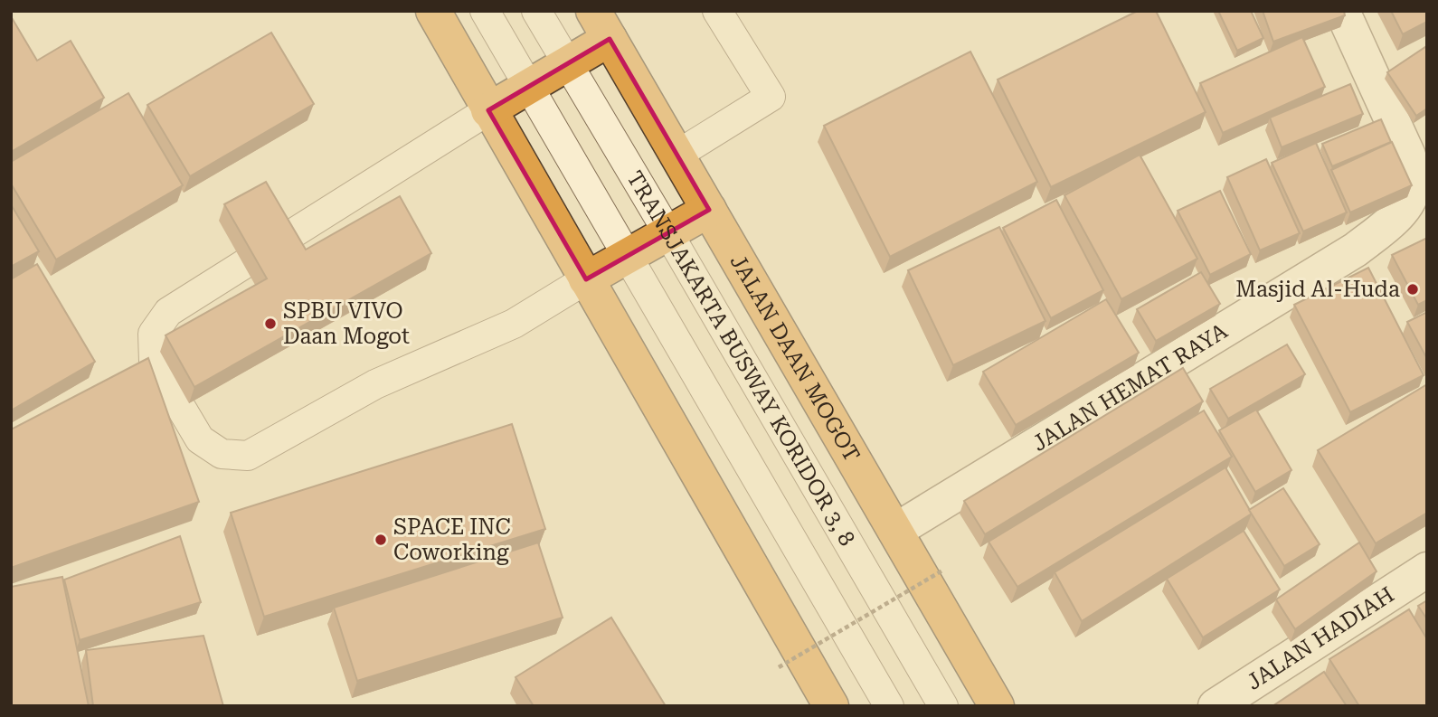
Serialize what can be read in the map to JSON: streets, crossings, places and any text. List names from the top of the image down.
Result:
{
  "streets": {
    "highway": ["JALAN DAAN MOGOT"],
    "street": ["JALAN HEMAT RAYA", "JALAN HADIAH"],
    "lane": ["TRANSJAKARTA BUSWAY KORIDOR 3, 8"]
  },
  "crossings": [
    ["JALAN DAAN MOGOT", "JALAN HEMAT RAYA"]
  ],
  "places": ["Masjid Al-Huda", "SPBU VIVO Daan Mogot", "SPACE INC Coworking"]
}
